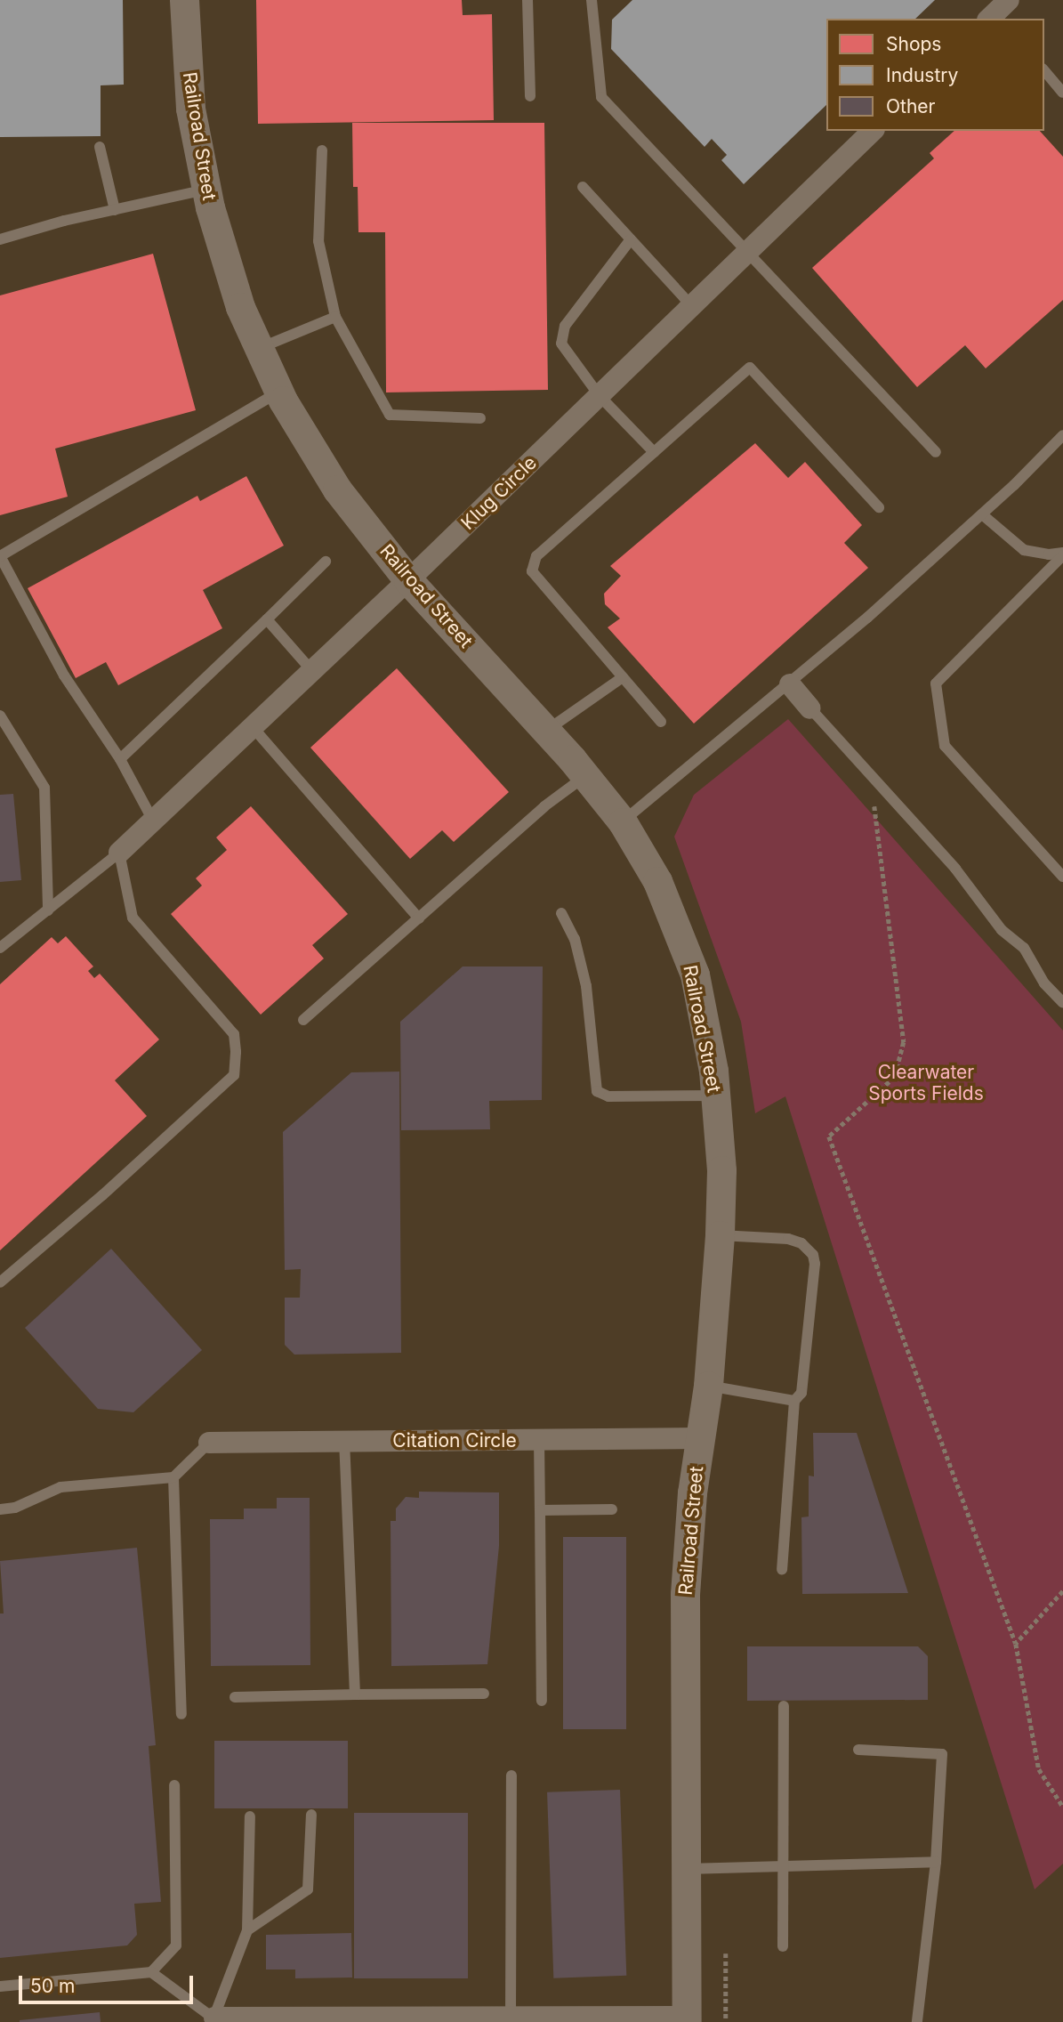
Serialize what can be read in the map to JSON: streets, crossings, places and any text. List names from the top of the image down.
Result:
{
  "streets": {
    "main road": ["Railroad Street"],
    "street": ["Klug Circle", "Citation Circle"]
  },
  "crossings": [
    ["Railroad Street", "Klug Circle"],
    ["Railroad Street", "Citation Circle"]
  ],
  "parks": ["Clearwater Sports Fields"],
  "legend": ["Shops", "Industry", "Other"],
  "scale_bar": "50 m"
}
